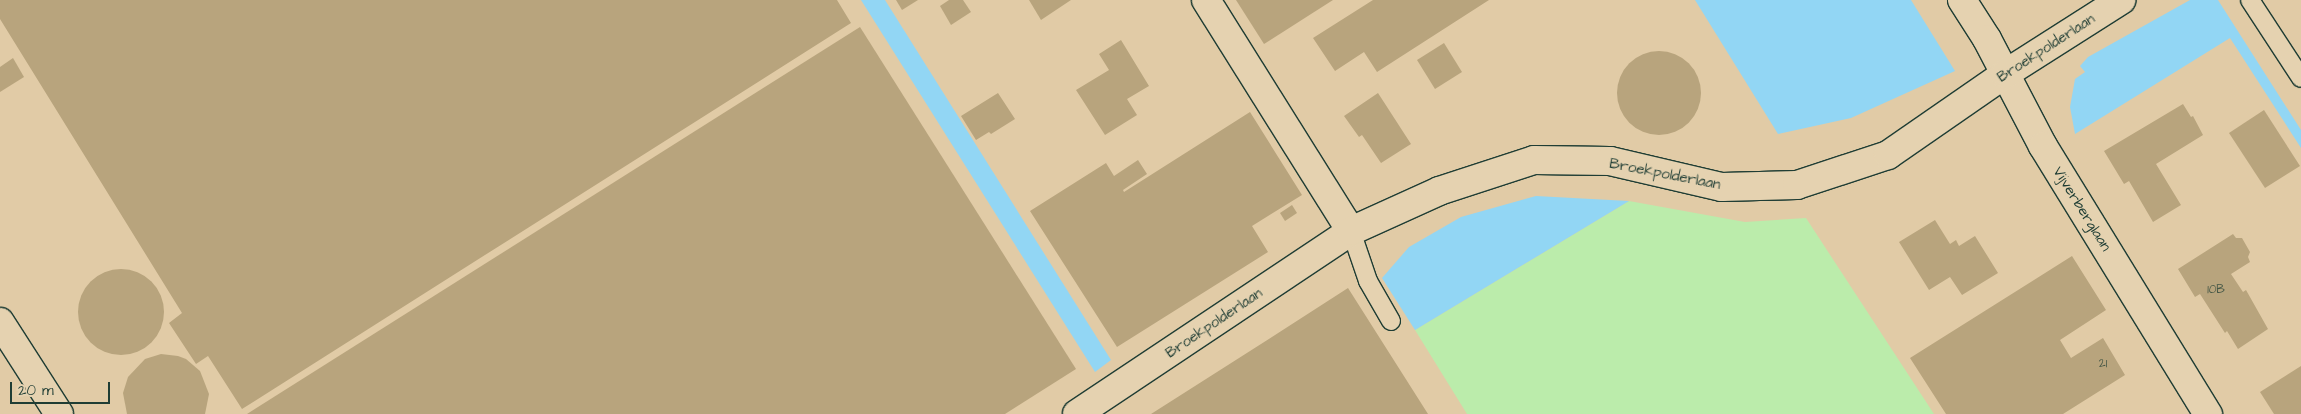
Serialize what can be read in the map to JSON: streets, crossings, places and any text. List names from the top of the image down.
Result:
{
  "streets": {
    "street": ["Broekpolderlaan", "Vijverberglaan"]
  },
  "crossings": [
    ["Broekpolderlaan", "Vijverberglaan"]
  ],
  "house_numbers": ["10B", "21"],
  "scale_bar": "20 m"
}
